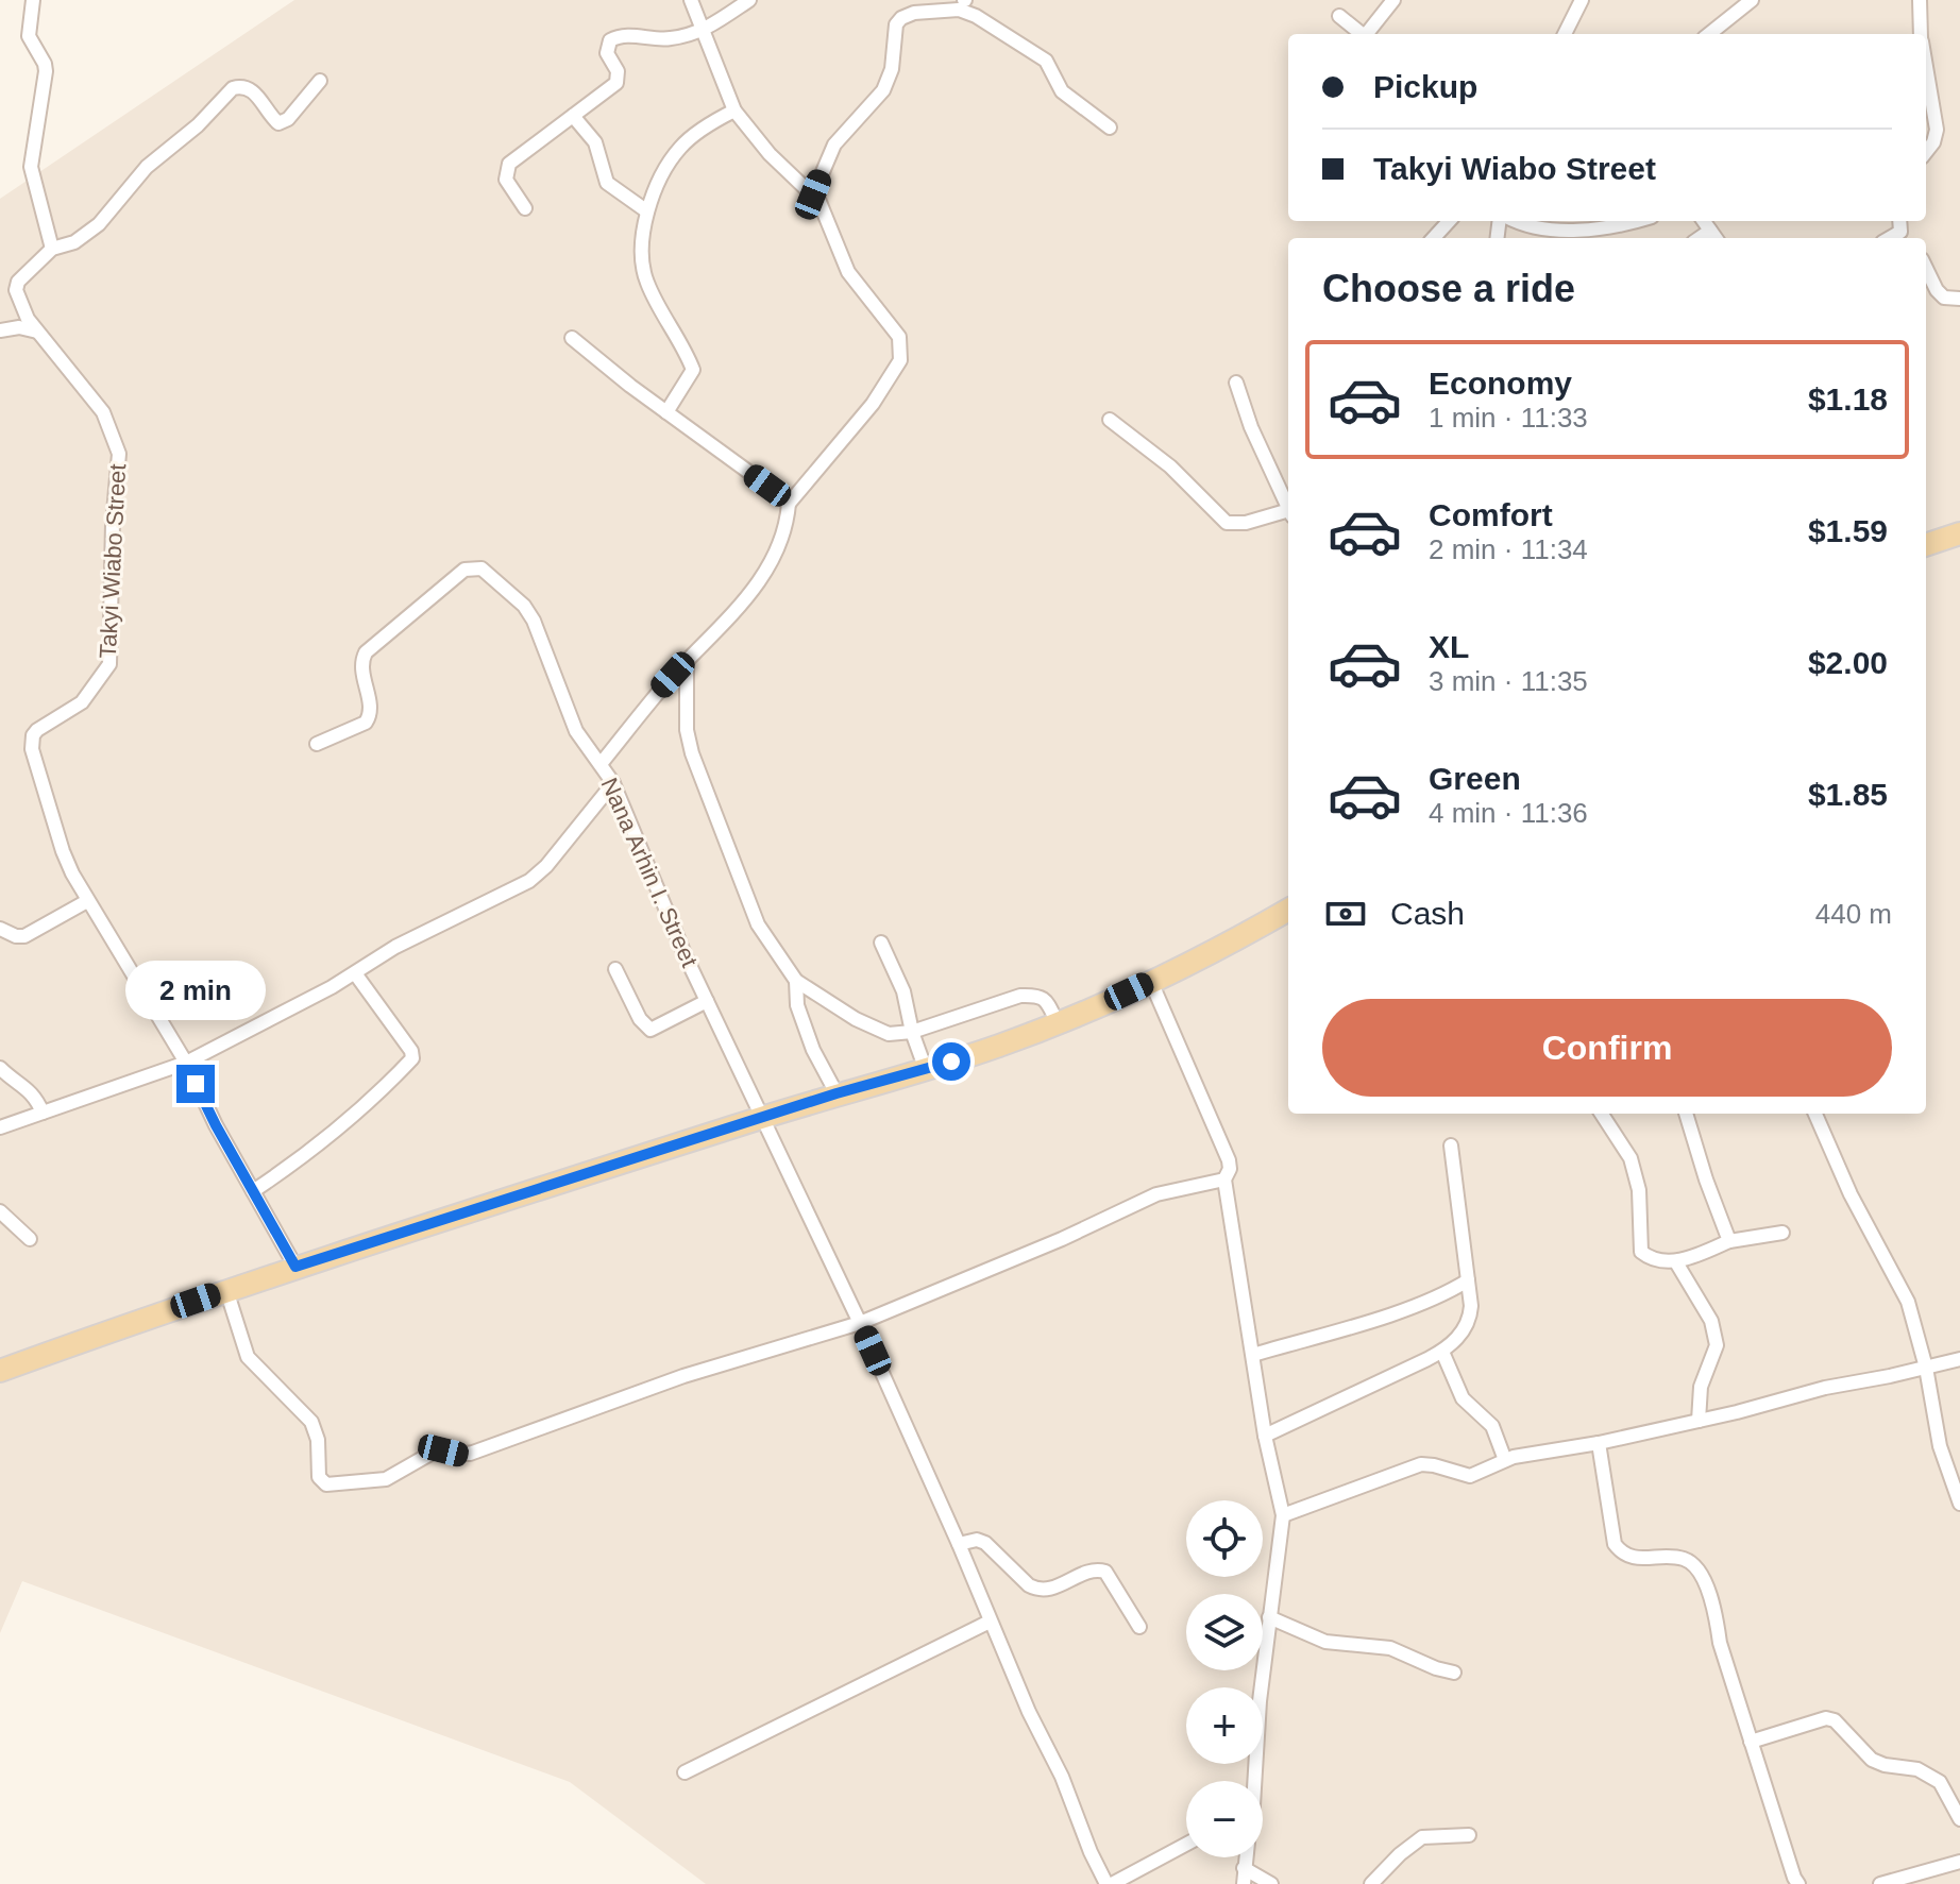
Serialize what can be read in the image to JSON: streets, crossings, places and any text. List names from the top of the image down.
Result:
{
  "streets": {
    "street": ["Takyi Wiabo Street", "Nana Arhin I. Street"]
  },
  "page": {
    "banner": ["Pickup", "Takyi Wiabo Street"],
    "heading": "Choose a ride",
    "list": [
      {
        "name": "Economy",
        "note": "1 min · 11:33",
        "value": "$1.18"
      },
      {
        "name": "Comfort",
        "note": "2 min · 11:34",
        "value": "$1.59"
      },
      {
        "name": "XL",
        "note": "3 min · 11:35",
        "value": "$2.00"
      },
      {
        "name": "Green",
        "note": "4 min · 11:36",
        "value": "$1.85"
      }
    ],
    "pay": ["Cash", "440 m"],
    "bubble": "2 min",
    "buttons": "Confirm",
    "map_buttons": ["+", "−"]
  }
}
